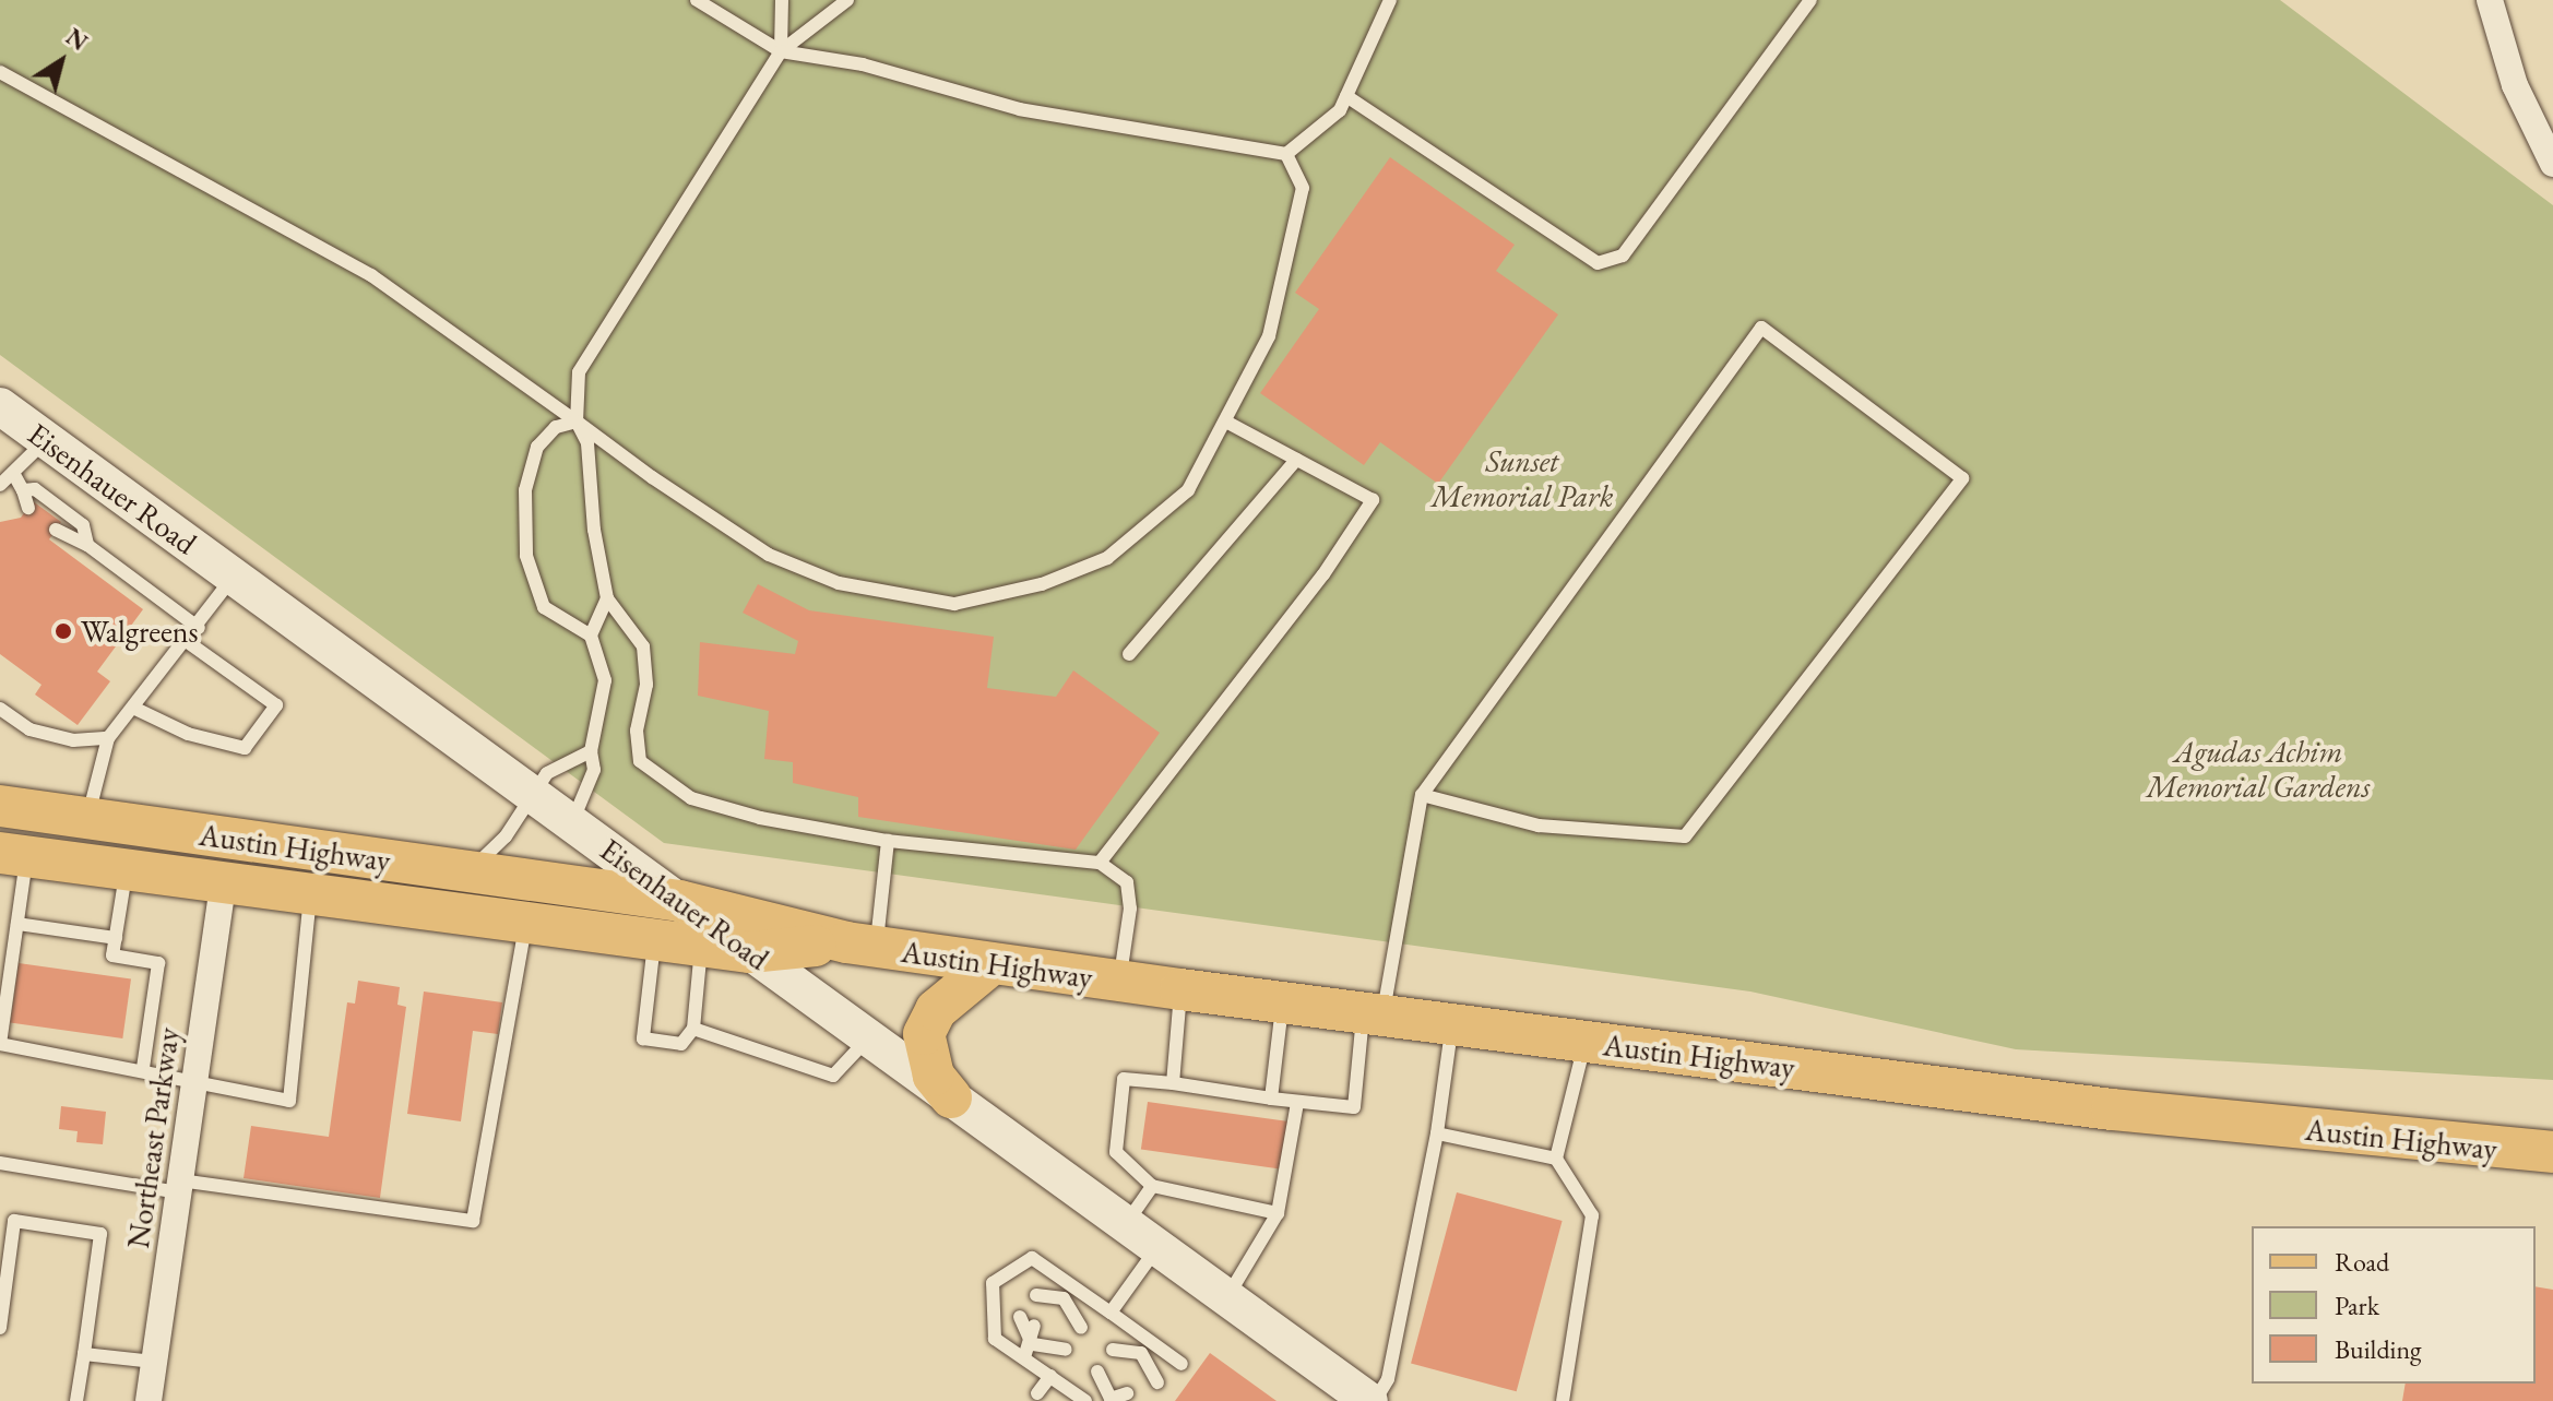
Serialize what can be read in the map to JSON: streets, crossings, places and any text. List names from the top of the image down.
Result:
{
  "streets": {
    "main road": ["Eisenhauer Road", "Austin Highway"],
    "street": ["Northeast Parkway"]
  },
  "crossings": [
    ["Eisenhauer Road", "Austin Highway"],
    ["Austin Highway", "Northeast Parkway"]
  ],
  "parks": ["Sunset Memorial Park", "Agudas Achim Memorial Gardens"],
  "places": ["Walgreens"],
  "legend": ["Road", "Park", "Building"],
  "north": "top right"
}
